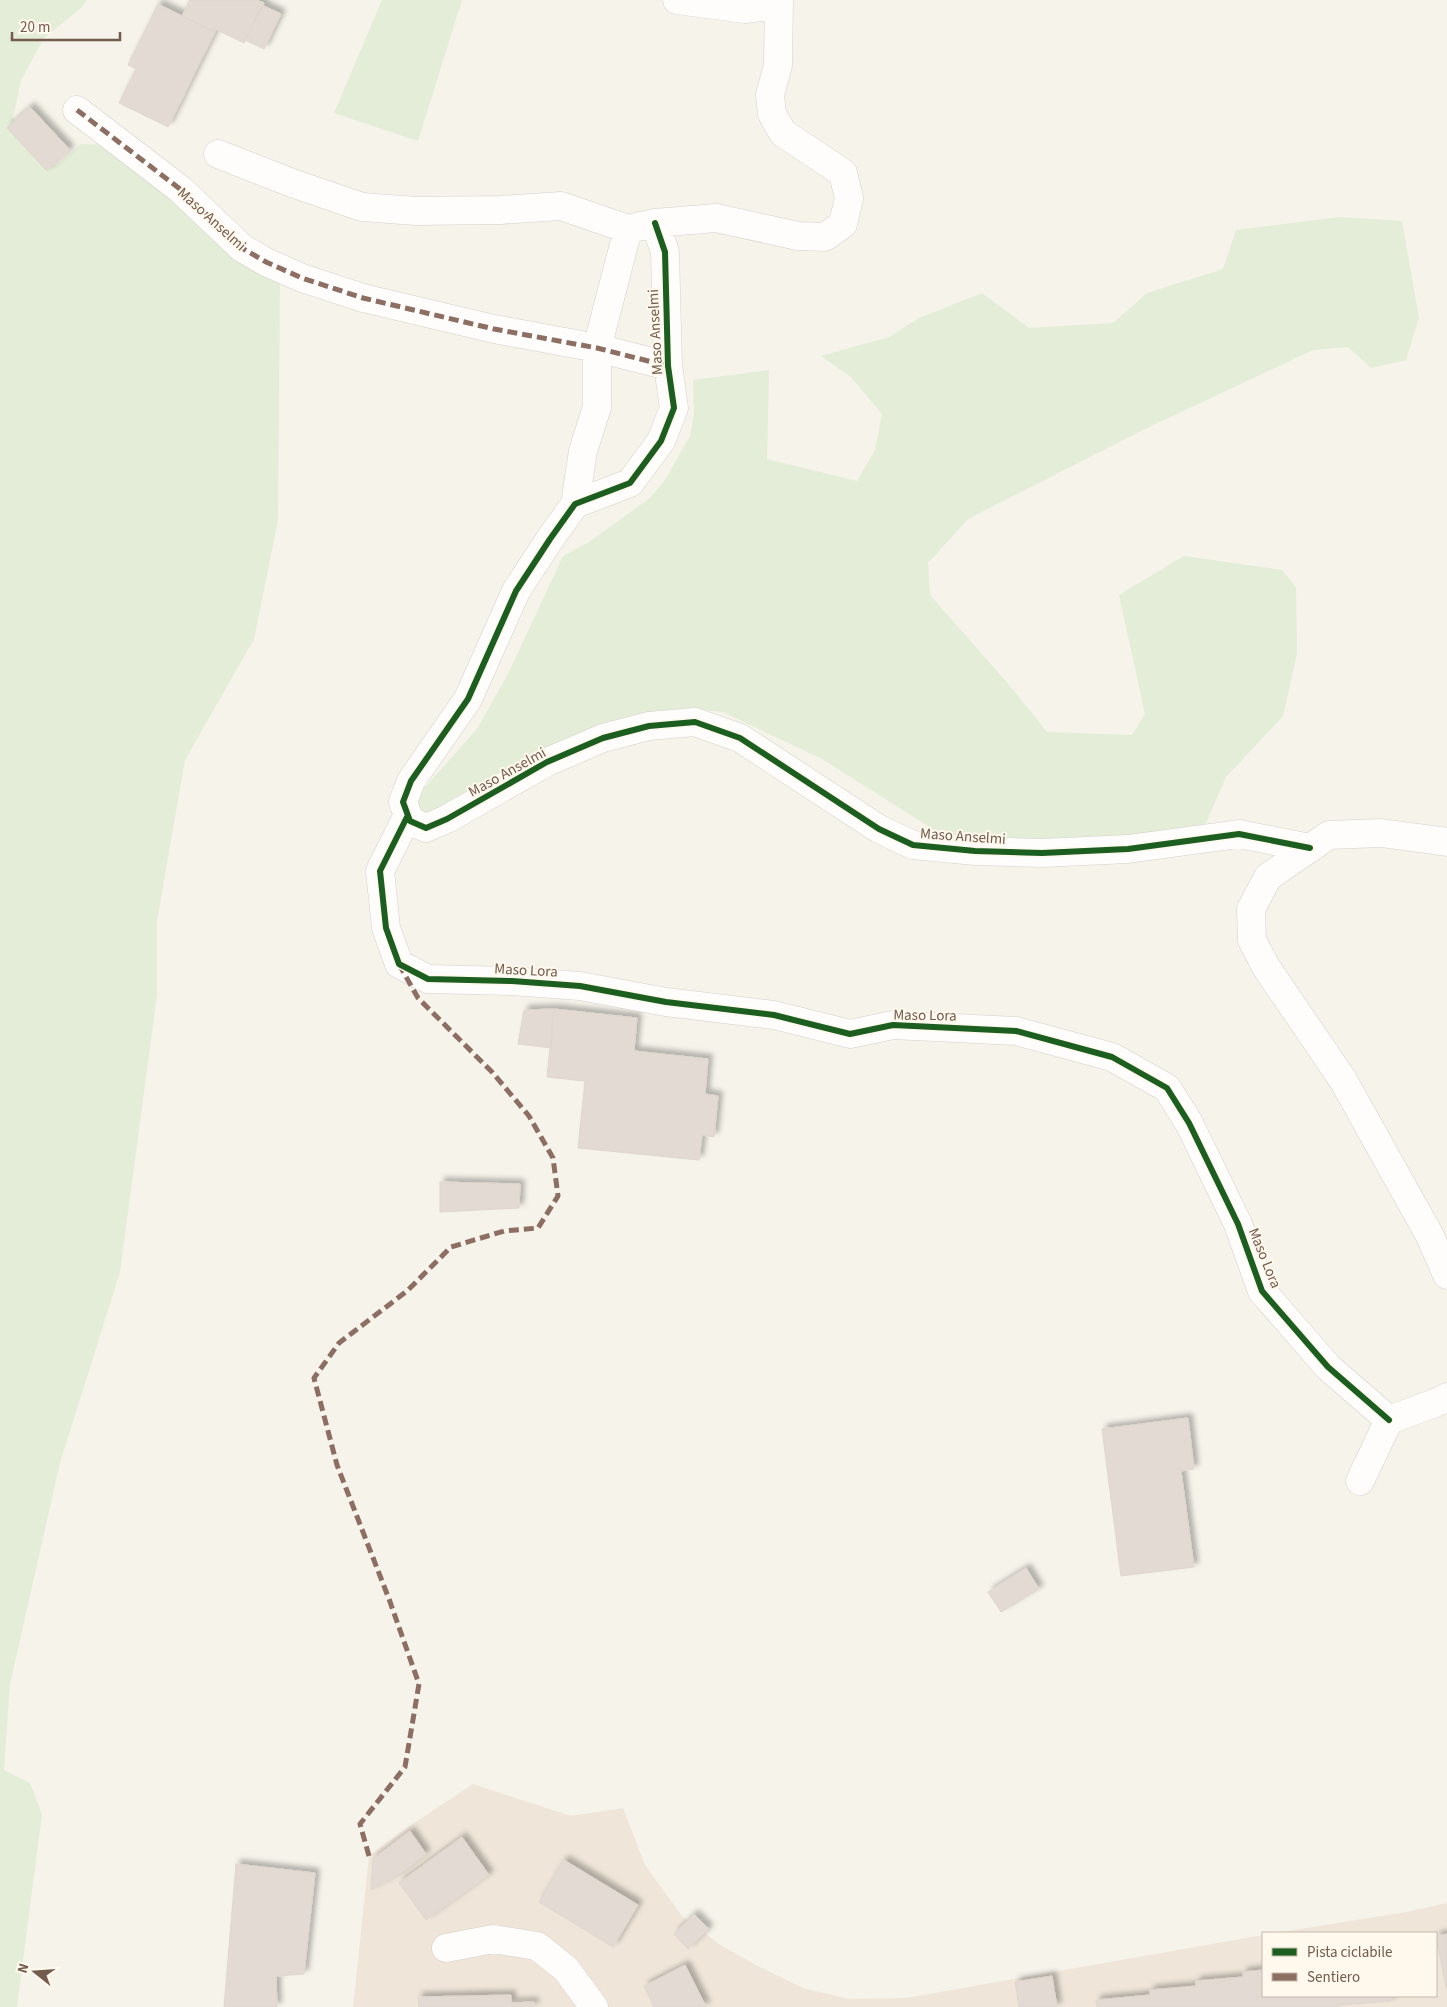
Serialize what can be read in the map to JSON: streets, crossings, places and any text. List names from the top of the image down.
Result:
{
  "streets": {
    "street": ["Maso Anselmi", "Maso Lora"]
  },
  "crossings": [
    ["Maso Anselmi", "Maso Lora"]
  ],
  "legend": ["Pista ciclabile", "Sentiero"],
  "scale_bar": "20 m",
  "north": "left"
}
